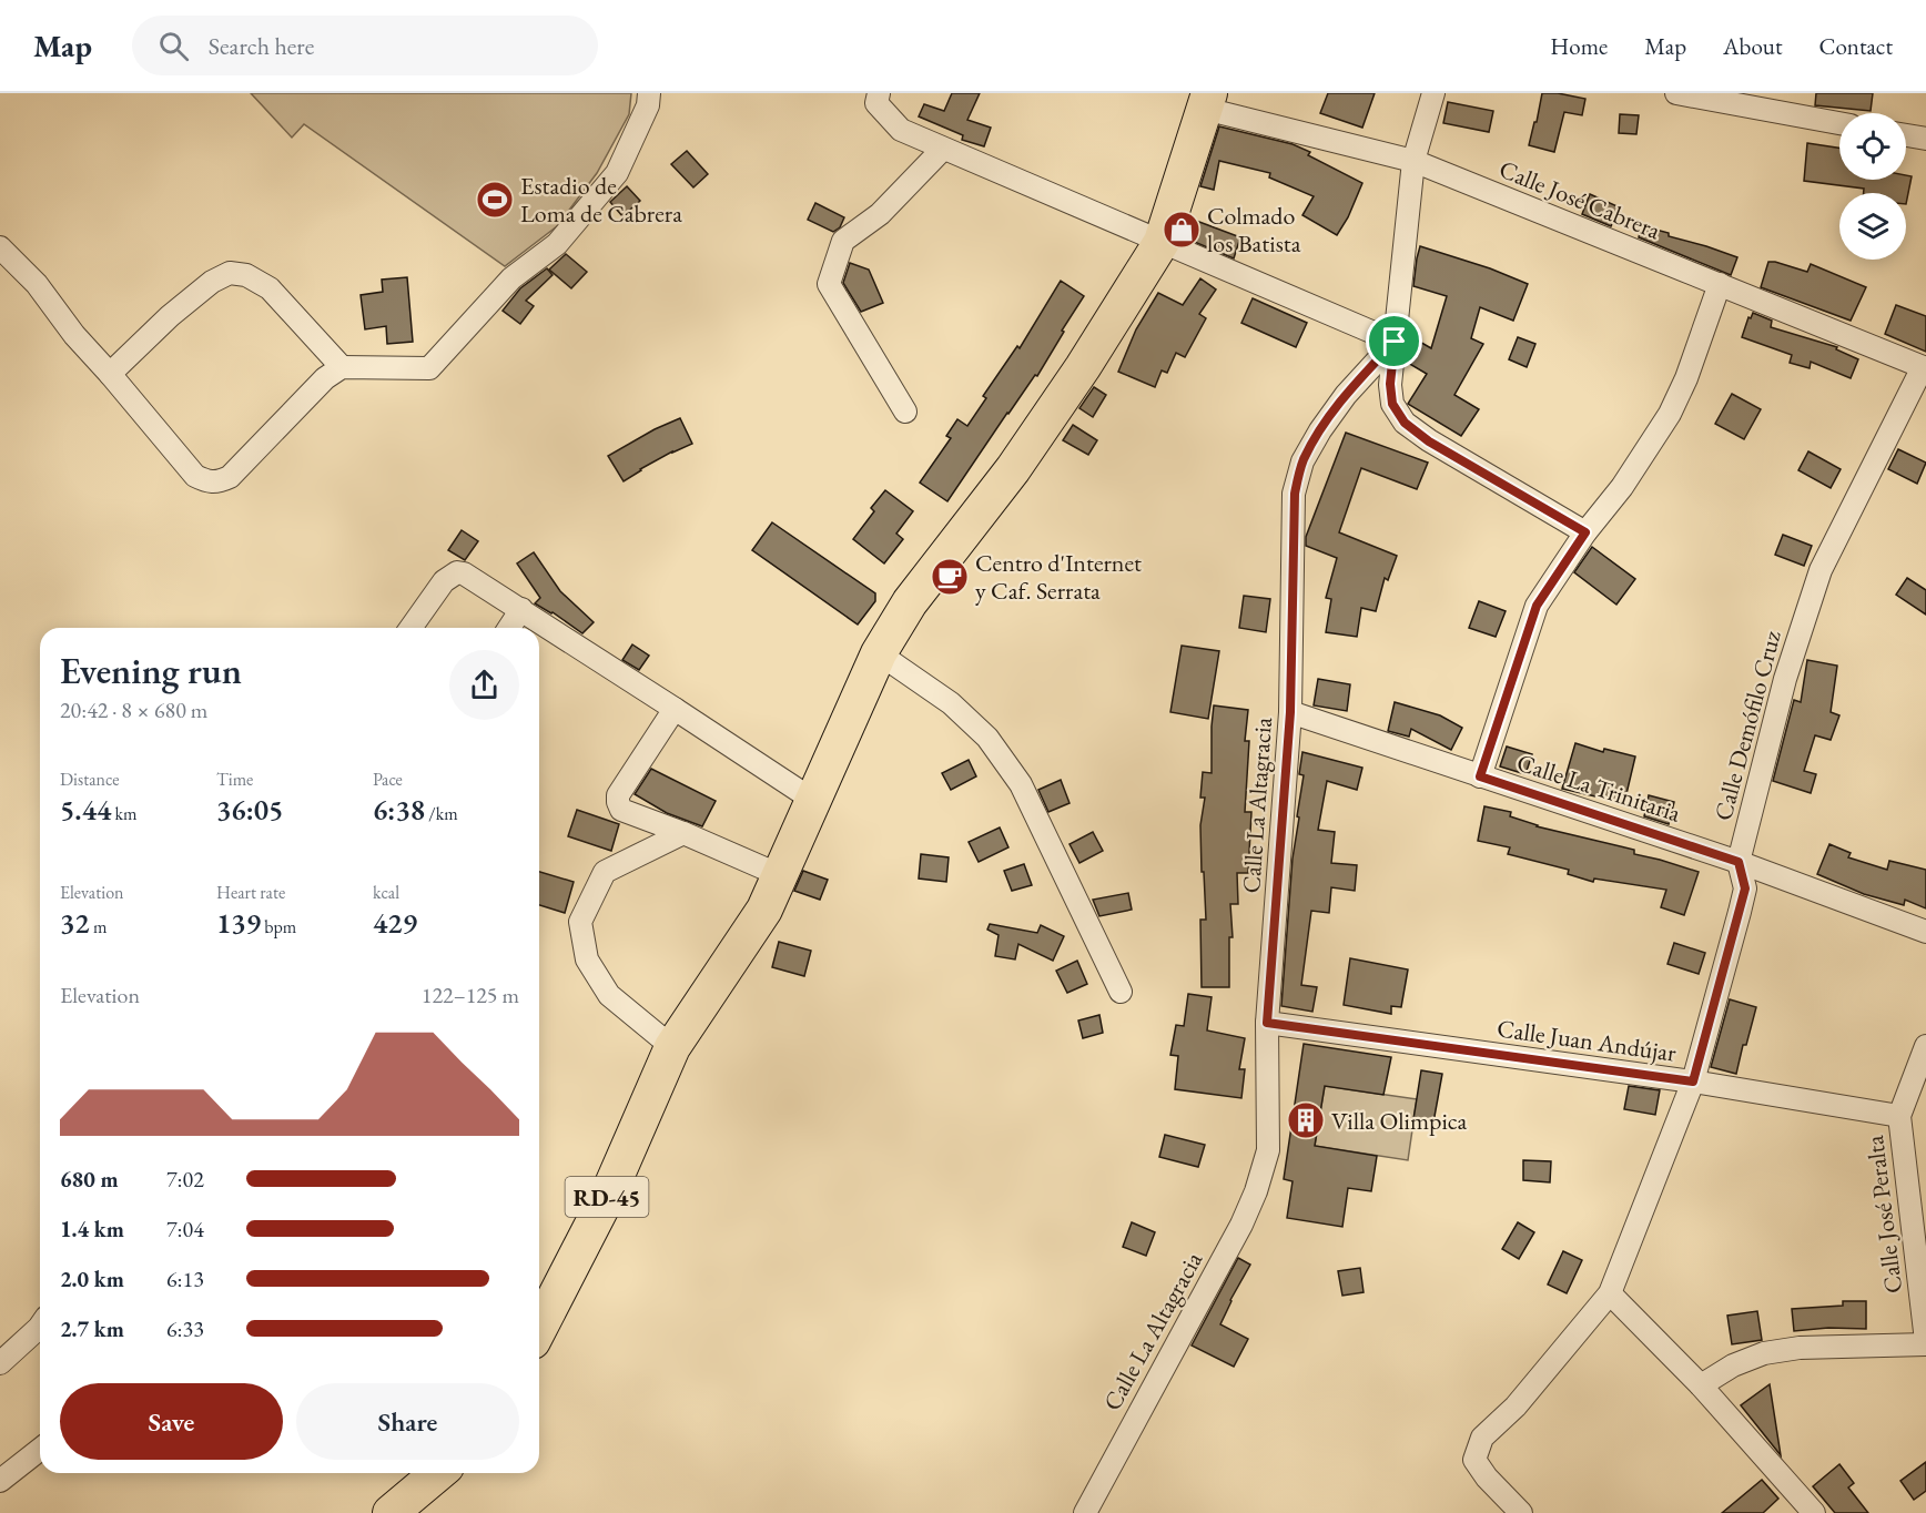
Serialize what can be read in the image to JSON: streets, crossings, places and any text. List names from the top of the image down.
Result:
{
  "streets": {
    "main road": ["RD-45"],
    "street": [
      "Calle José Cabrera",
      "Calle Demófilo Cruz",
      "Calle La Trinitaria",
      "Calle La Altagracia",
      "Calle Juan Andújar",
      "Calle José Peralta"
    ]
  },
  "crossings": [
    ["Calle José Cabrera", "Calle Demófilo Cruz"],
    ["Calle José Cabrera", "RD-45"],
    ["Calle Demófilo Cruz", "Calle La Trinitaria"],
    ["Calle Demófilo Cruz", "Calle Juan Andújar"],
    ["Calle La Trinitaria", "Calle La Altagracia"],
    ["Calle La Altagracia", "Calle Juan Andújar"],
    ["Calle Juan Andújar", "Calle José Peralta"]
  ],
  "places": {
    "sports": ["Estadio de Loma de Cabrera"],
    "shop": ["Colmado los Batista"],
    "cafe": ["Centro d'Internet y Caf. Serrata"],
    "building": ["Villa Olimpica"]
  },
  "page": {
    "header": "Map",
    "search": "Search here",
    "nav": [
      "Home",
      "Map",
      "About",
      "Contact"
    ],
    "heading": ["Evening run", "20:42 · 8 × 680 m"],
    "stats": [
      ["Distance", "5.44 km"],
      ["Time", "36:05"],
      ["Pace", "6:38 /km"],
      ["Elevation", "32 m"],
      ["Heart rate", "139 bpm"],
      ["kcal", "429"]
    ],
    "chart": ["Elevation", "122–125 m"],
    "list": [
      {
        "name": "680 m",
        "note": "7:02"
      },
      {
        "name": "1.4 km",
        "note": "7:04"
      },
      {
        "name": "2.0 km",
        "note": "6:13"
      },
      {
        "name": "2.7 km",
        "note": "6:33"
      }
    ],
    "buttons": ["Save", "Share"]
  }
}
